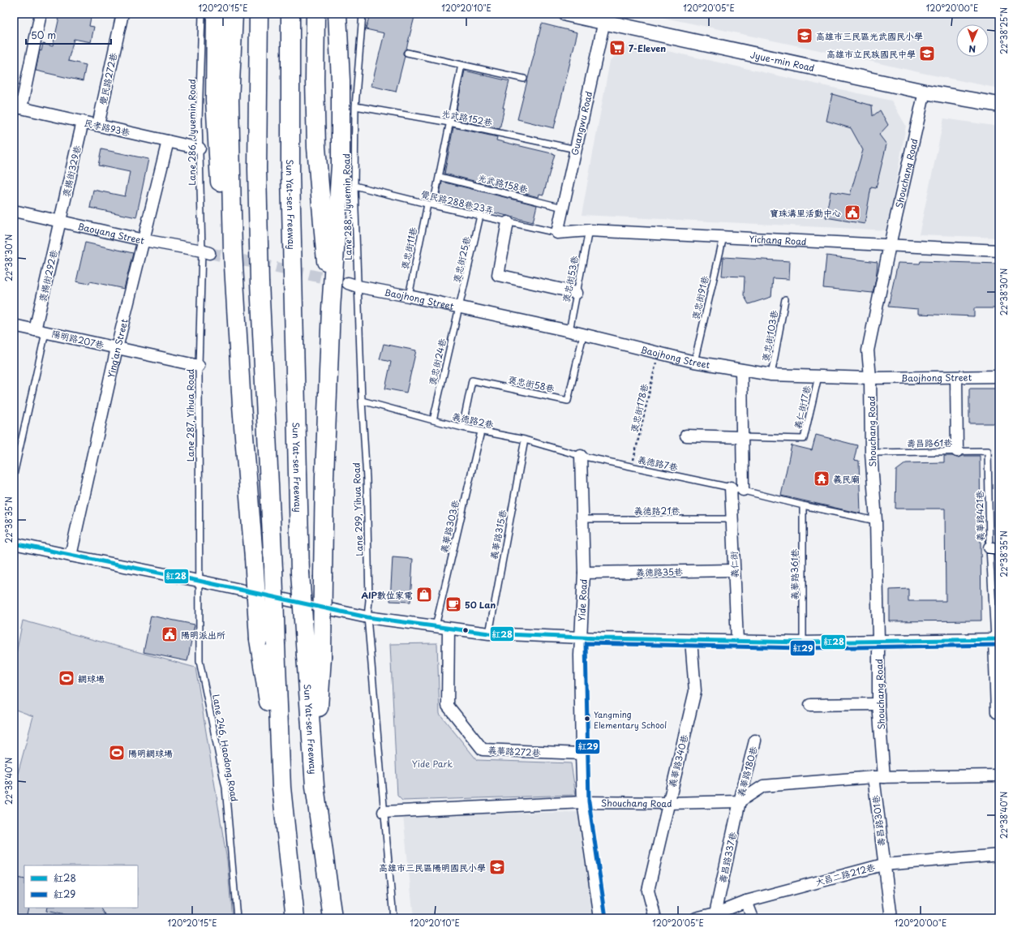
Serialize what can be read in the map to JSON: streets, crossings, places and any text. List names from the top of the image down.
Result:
{
  "streets": {
    "highway": ["Sun Yat-sen Freeway"],
    "street": [
      "Jyue-min Road",
      "覺民路272巷",
      "Guangwu Road",
      "民孝路93巷",
      "褒揚街329巷",
      "Shouchang Road",
      "Baoyang Street",
      "Yichang Road",
      "褒揚街292巷",
      "Baojhong Street",
      "陽明路207巷",
      "Ying'an Street",
      "義仁街",
      "義德路35巷",
      "Yide Road",
      "義華路272巷",
      "義華路340巷",
      "義華路180巷",
      "壽昌路301巷",
      "壽昌路337巷",
      "大昌二路212巷"
    ],
    "lane": [
      "光武路152巷",
      "Lane 286, Jyuemin Road",
      "光武路158巷",
      "覺民路288巷23弄",
      "Lane 288, Jyuemin Road",
      "褒忠街11巷",
      "褒忠街25巷",
      "褒忠街53巷",
      "褒忠街91巷",
      "褒忠街103巷",
      "褒忠街24巷",
      "褒忠街58巷",
      "義仁街17巷",
      "Lane 287, Yihua Road",
      "義德路2巷",
      "壽昌路61巷",
      "義德路7巷",
      "Lane 299, Yihua Road",
      "義德路21巷",
      "義華路421巷",
      "義華路303巷",
      "義華路315巷",
      "義華路361巷",
      "Lane 246, Haodong Road"
    ],
    "path": ["褒忠街178巷"]
  },
  "crossings": [
    ["Jyue-min Road", "Guangwu Road"],
    ["Jyue-min Road", "Shouchang Road"],
    ["覺民路272巷", "民孝路93巷"],
    ["光武路152巷", "Guangwu Road"],
    ["光武路152巷", "Lane 288, Jyuemin Road"],
    ["光武路152巷", "褒忠街11巷"],
    ["Guangwu Road", "光武路158巷"],
    ["Guangwu Road", "覺民路288巷23弄"],
    ["Guangwu Road", "Yichang Road"],
    ["民孝路93巷", "Lane 286, Jyuemin Road"],
    ["民孝路93巷", "褒揚街329巷"],
    ["民孝路93巷", "Ying'an Street"],
    ["Lane 286, Jyuemin Road", "Baoyang Street"],
    ["Lane 286, Jyuemin Road", "Lane 287, Yihua Road"],
    ["褒揚街329巷", "Baoyang Street"],
    ["褒揚街329巷", "褒揚街292巷"],
    ["Shouchang Road", "Yichang Road"],
    ["Shouchang Road", "Baojhong Street"],
    ["Shouchang Road", "壽昌路61巷"],
    ["Shouchang Road", "Lane 299, Yihua Road"],
    ["Shouchang Road", "Yide Road"],
    ["Shouchang Road", "義華路340巷"],
    ["Shouchang Road", "義華路180巷"],
    ["Shouchang Road", "壽昌路301巷"],
    ["Shouchang Road", "壽昌路337巷"],
    ["光武路158巷", "褒忠街11巷"],
    ["覺民路288巷23弄", "Lane 288, Jyuemin Road"],
    ["覺民路288巷23弄", "Yichang Road"],
    ["覺民路288巷23弄", "褒忠街11巷"],
    ["覺民路288巷23弄", "褒忠街25巷"],
    ["Lane 288, Jyuemin Road", "Baojhong Street"],
    ["Lane 288, Jyuemin Road", "義德路2巷"],
    ["Lane 288, Jyuemin Road", "Lane 299, Yihua Road"],
    ["Baoyang Street", "褒揚街292巷"],
    ["Baoyang Street", "Ying'an Street"],
    ["Baoyang Street", "Lane 287, Yihua Road"],
    ["Yichang Road", "褒忠街53巷"],
    ["Yichang Road", "褒忠街91巷"],
    ["褒忠街11巷", "Baojhong Street"],
    ["褒忠街25巷", "Baojhong Street"],
    ["褒忠街25巷", "褒忠街24巷"],
    ["褒揚街292巷", "陽明路207巷"],
    ["褒忠街53巷", "Baojhong Street"],
    ["褒忠街91巷", "Baojhong Street"],
    ["Baojhong Street", "褒忠街103巷"],
    ["Baojhong Street", "褒忠街24巷"],
    ["Baojhong Street", "褒忠街58巷"],
    ["Baojhong Street", "義仁街17巷"],
    ["Baojhong Street", "褒忠街178巷"],
    ["陽明路207巷", "Ying'an Street"],
    ["陽明路207巷", "Lane 287, Yihua Road"],
    ["褒忠街24巷", "義德路2巷"],
    ["褒忠街58巷", "義德路2巷"],
    ["褒忠街178巷", "義德路7巷"],
    ["Lane 287, Yihua Road", "Lane 246, Haodong Road"],
    ["義德路2巷", "義德路7巷"],
    ["義德路2巷", "Lane 299, Yihua Road"],
    ["義德路2巷", "義華路303巷"],
    ["義德路2巷", "義華路315巷"],
    ["義德路2巷", "Yide Road"],
    ["壽昌路61巷", "義華路421巷"],
    ["義德路7巷", "義仁街"],
    ["義德路7巷", "Yide Road"],
    ["義德路21巷", "義仁街"],
    ["義德路21巷", "Yide Road"],
    ["義仁街", "義德路35巷"],
    ["義德路35巷", "Yide Road"],
    ["Yide Road", "義華路272巷"],
    ["義華路180巷", "壽昌路337巷"],
    ["壽昌路301巷", "大昌二路212巷"],
    ["壽昌路337巷", "大昌二路212巷"]
  ],
  "parks": ["Yide Park"],
  "places": {
    "school or university": ["高雄市三民區光武國民小學", "高雄市立民族國民中學", "高雄市三民區陽明國民小學"],
    "supermarket": ["7-Eleven"],
    "public building": ["寶珠溝里活動中心", "陽明派出所"],
    "temple": ["義民廟"],
    "shop": ["AIP數位家電"],
    "cafe": ["50 Lan"],
    "sports": ["網球場", "陽明網球場"],
    "other": ["Yangming Elementary School"]
  },
  "lines": ["transit line 紅28", "transit line 紅29"],
  "legend": ["紅28", "紅29"],
  "scale_bar": "50 m",
  "north": "bottom",
  "coordinates": [
    "120°20'15\"E",
    "120°20'10\"E",
    "120°20'05\"E",
    "120°20'00\"E",
    "22°38'25\"N",
    "22°38'30\"N",
    "22°38'35\"N",
    "22°38'40\"N"
  ]
}
